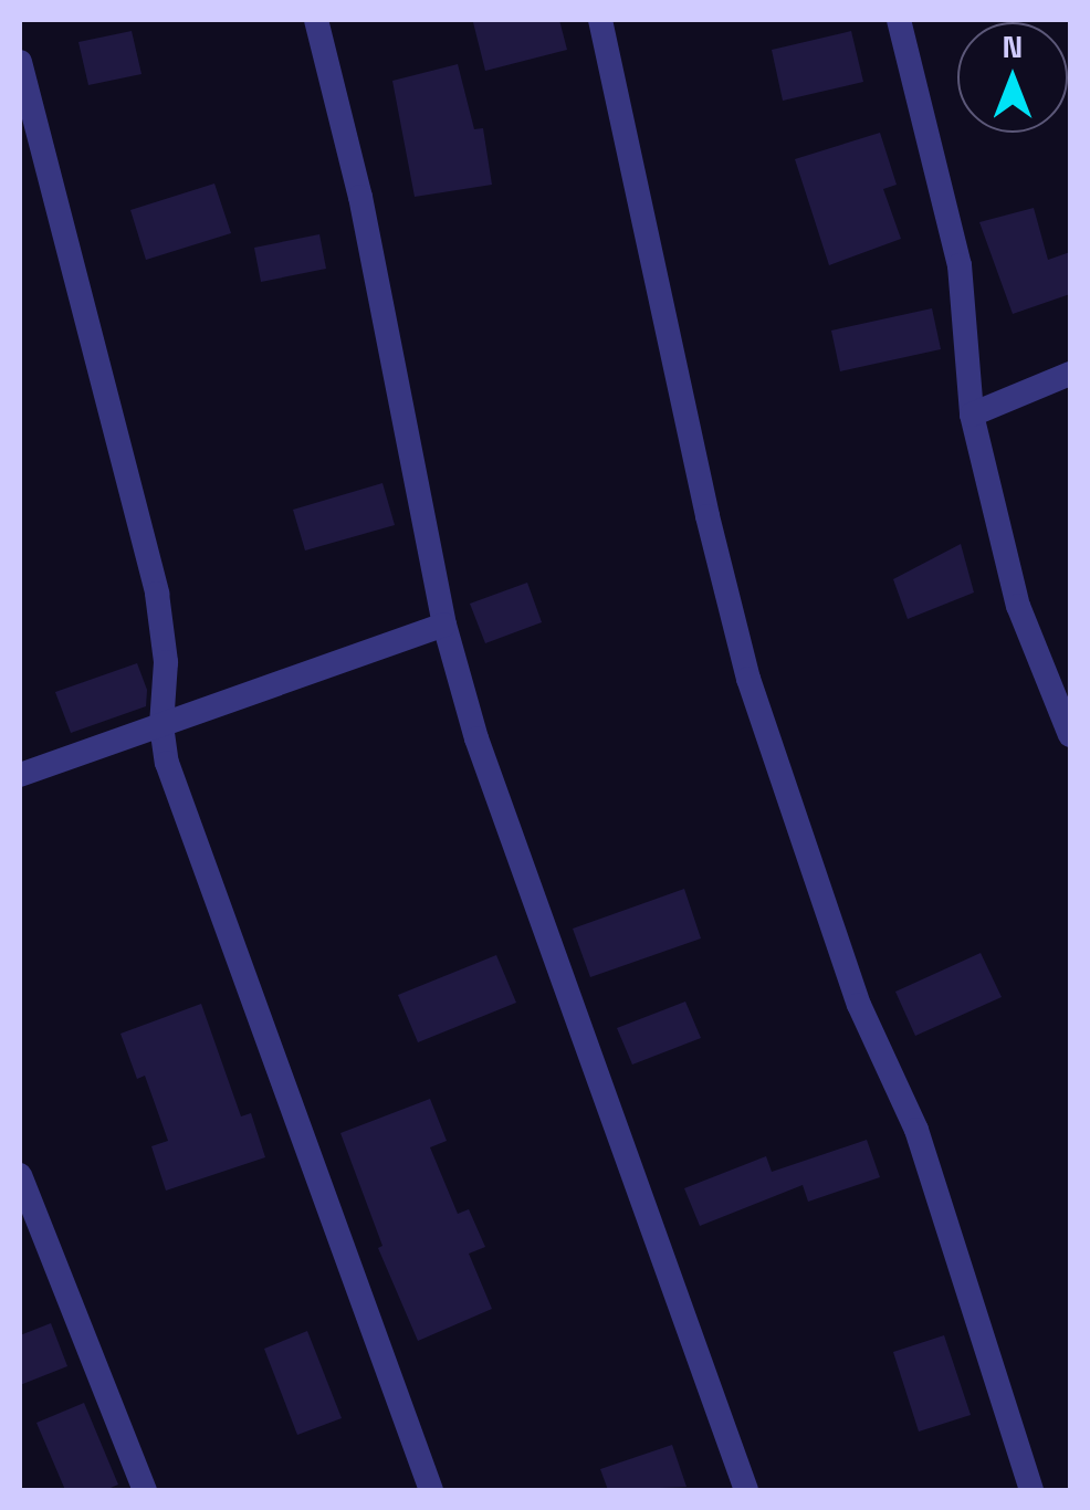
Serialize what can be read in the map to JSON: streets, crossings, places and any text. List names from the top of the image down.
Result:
{
  "north": "top"
}
